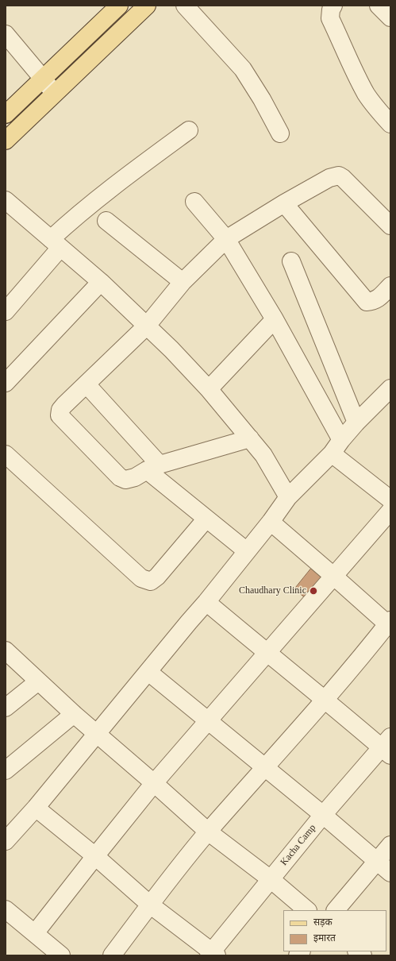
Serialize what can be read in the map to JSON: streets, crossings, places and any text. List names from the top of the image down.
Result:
{
  "streets": {
    "street": ["Kacha Camp"]
  },
  "places": ["Chaudhary Clinic"],
  "legend": ["सड़क", "इमारत"]
}
